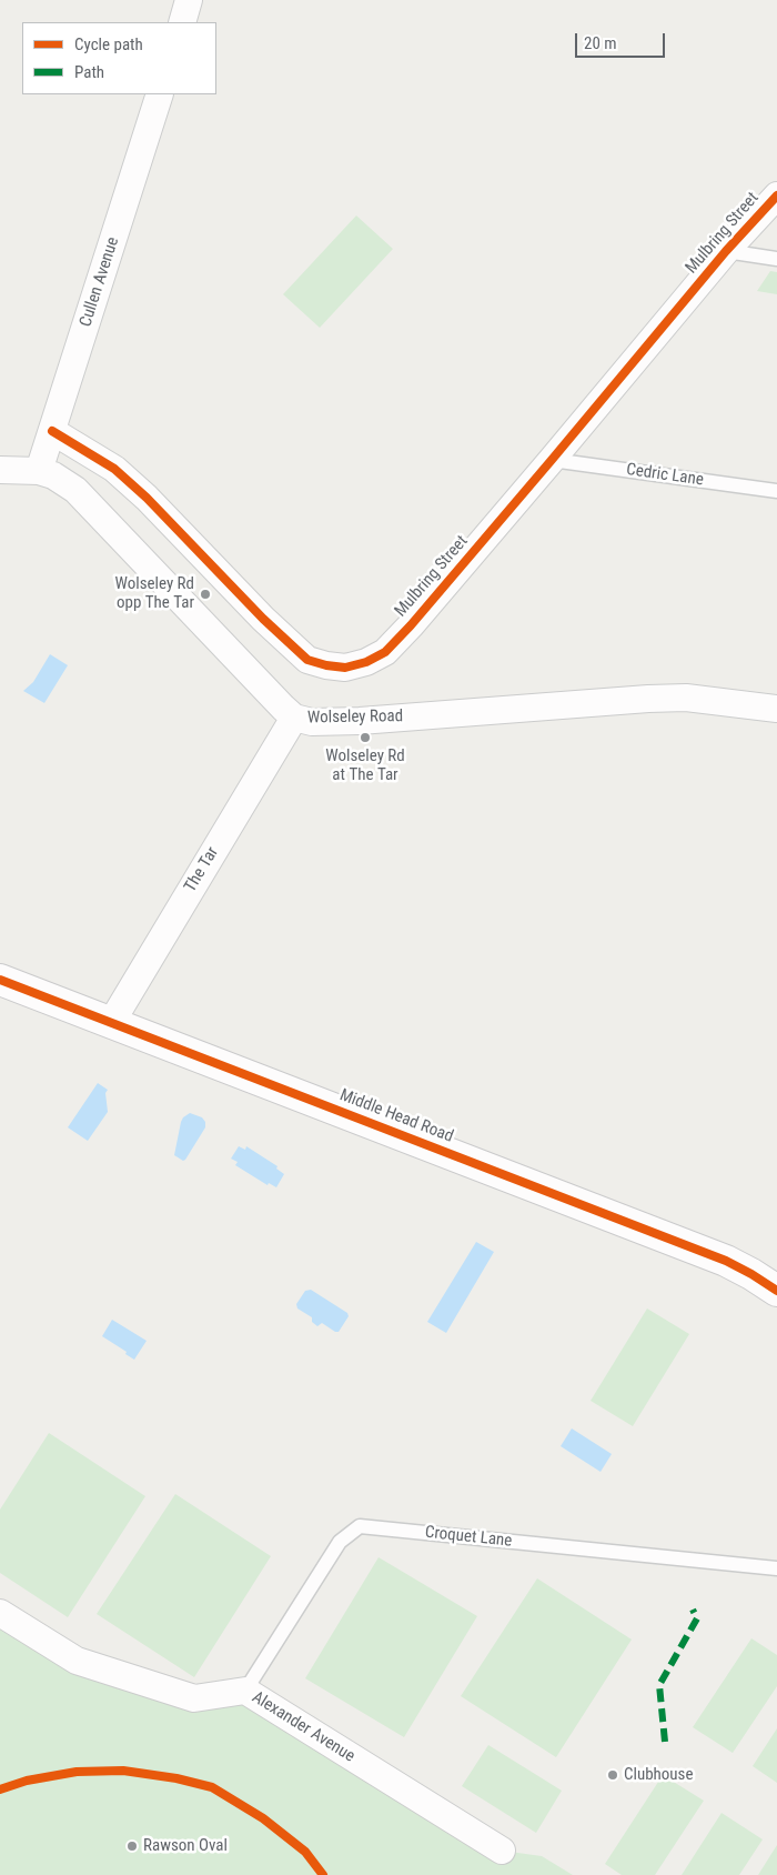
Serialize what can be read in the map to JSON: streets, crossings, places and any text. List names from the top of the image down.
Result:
{
  "streets": {
    "street": [
      "Mulbring Street",
      "Cullen Avenue",
      "Wolseley Road",
      "The Tar",
      "Middle Head Road",
      "Alexander Avenue"
    ],
    "lane": ["Cedric Lane", "Croquet Lane"]
  },
  "crossings": [
    ["Mulbring Street", "Cullen Avenue"],
    ["Mulbring Street", "Cedric Lane"],
    ["Cullen Avenue", "Wolseley Road"],
    ["Wolseley Road", "The Tar"],
    ["The Tar", "Middle Head Road"],
    ["Croquet Lane", "Alexander Avenue"]
  ],
  "places": [
    "Wolseley Rd opp The Tar",
    "Wolseley Rd at The Tar",
    "Clubhouse",
    "Rawson Oval"
  ],
  "legend": ["Cycle path", "Path"],
  "scale_bar": "20 m"
}
